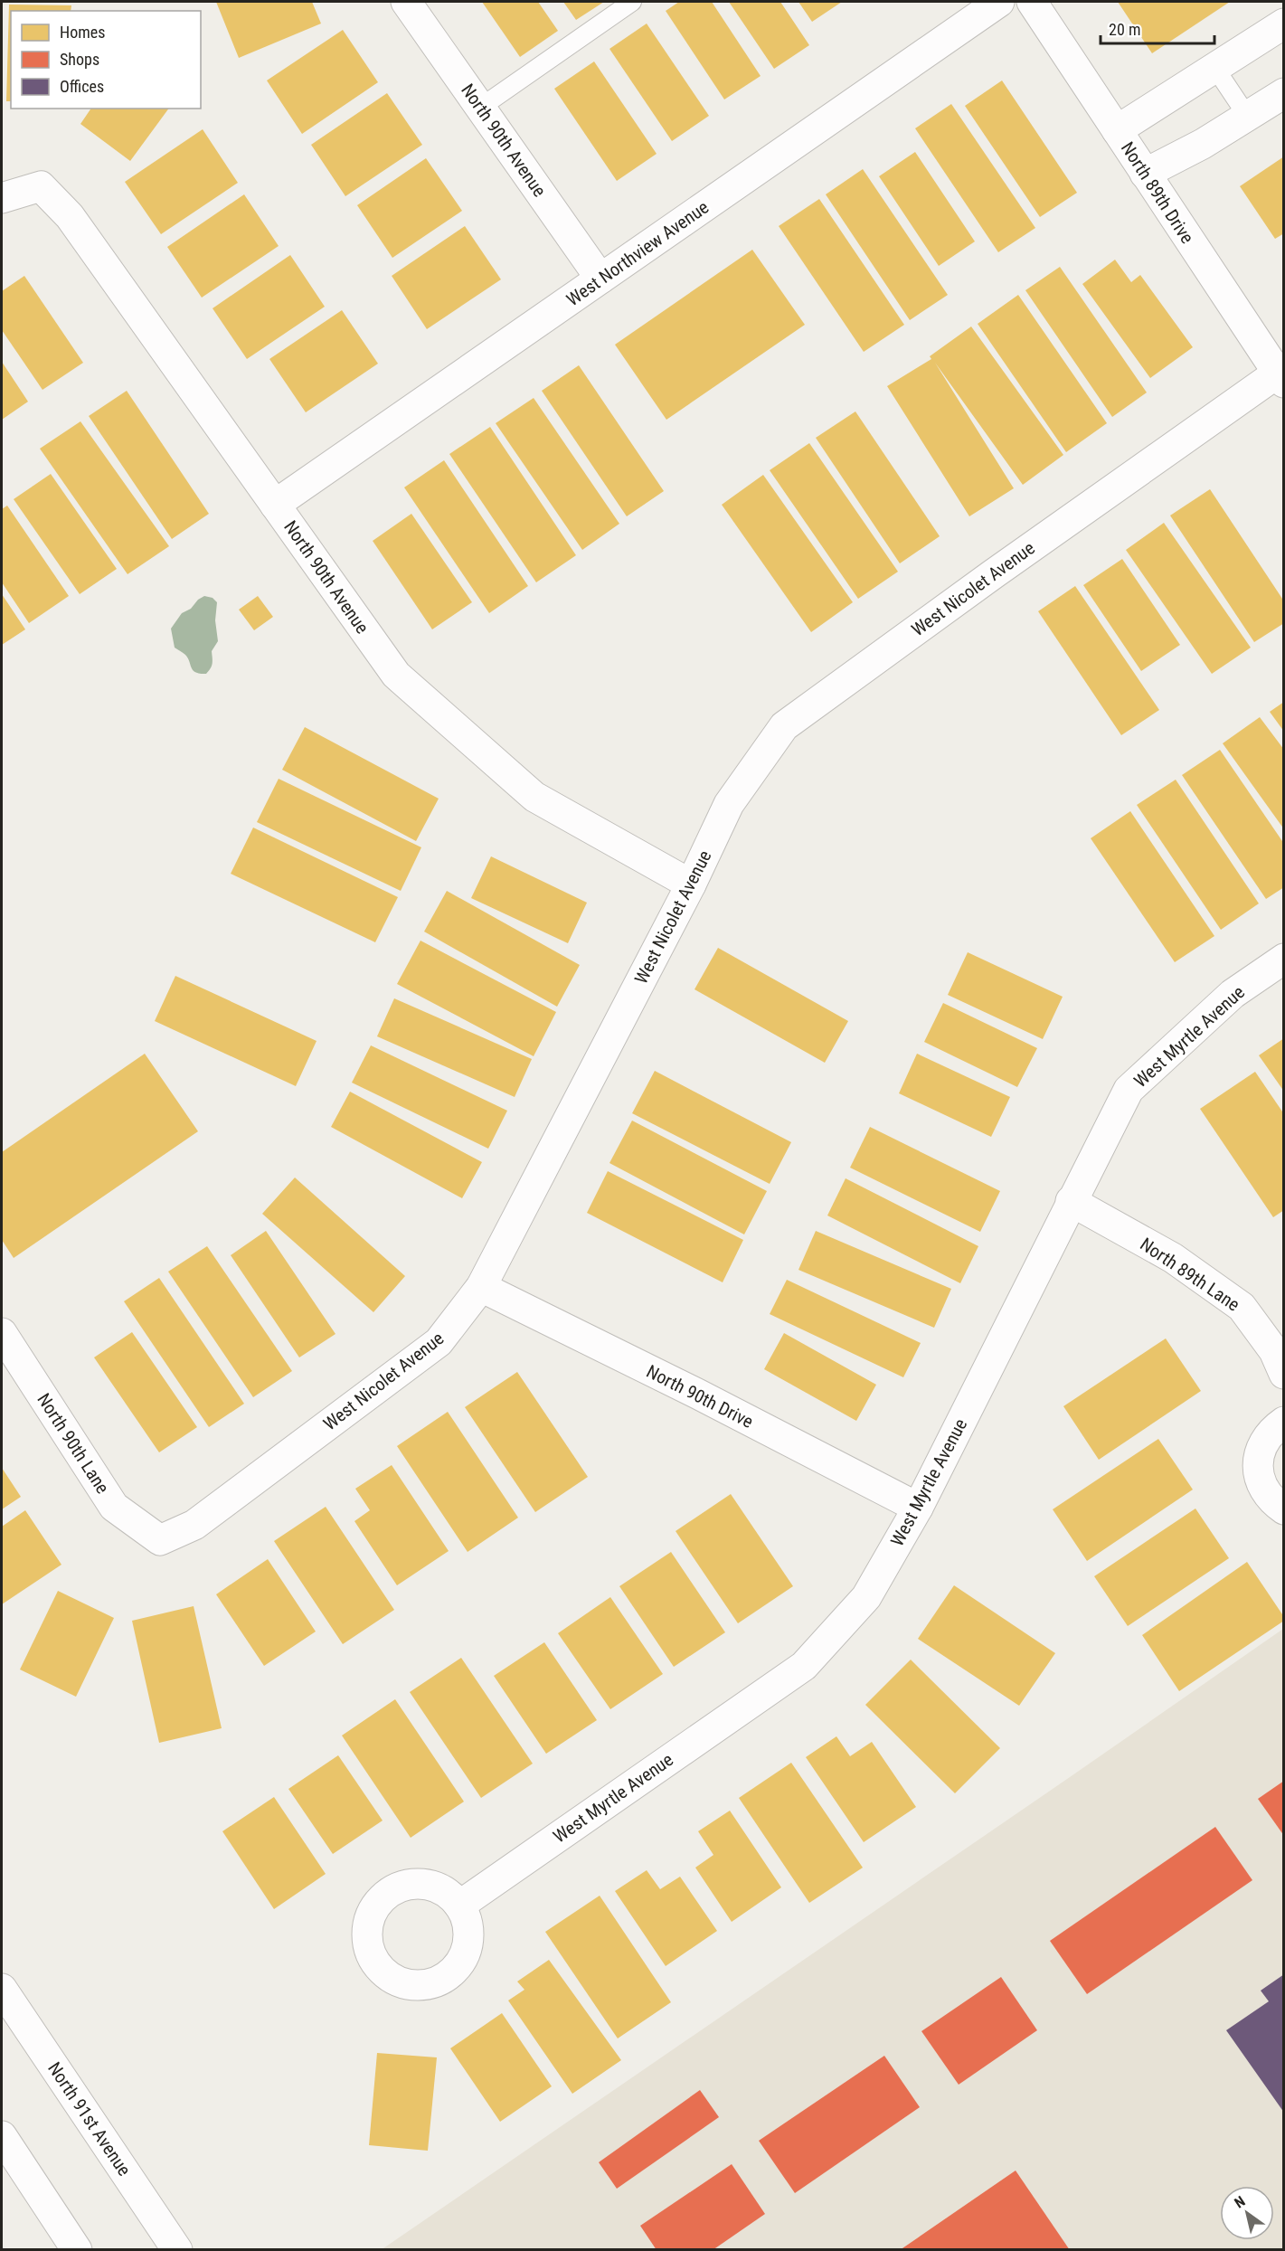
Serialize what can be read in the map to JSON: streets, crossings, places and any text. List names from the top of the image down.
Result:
{
  "streets": {
    "street": [
      "North 90th Avenue",
      "North 89th Drive",
      "West Northview Avenue",
      "West Nicolet Avenue",
      "West Myrtle Avenue",
      "North 89th Lane",
      "North 90th Drive",
      "North 90th Lane",
      "North 91st Avenue"
    ]
  },
  "crossings": [
    ["North 90th Avenue", "West Northview Avenue"],
    ["North 90th Avenue", "West Nicolet Avenue"],
    ["North 89th Drive", "West Nicolet Avenue"],
    ["West Nicolet Avenue", "North 90th Drive"],
    ["West Nicolet Avenue", "North 90th Lane"],
    ["West Myrtle Avenue", "North 89th Lane"],
    ["West Myrtle Avenue", "North 90th Drive"]
  ],
  "legend": ["Homes", "Shops", "Offices"],
  "scale_bar": "20 m",
  "north": "top left"
}
